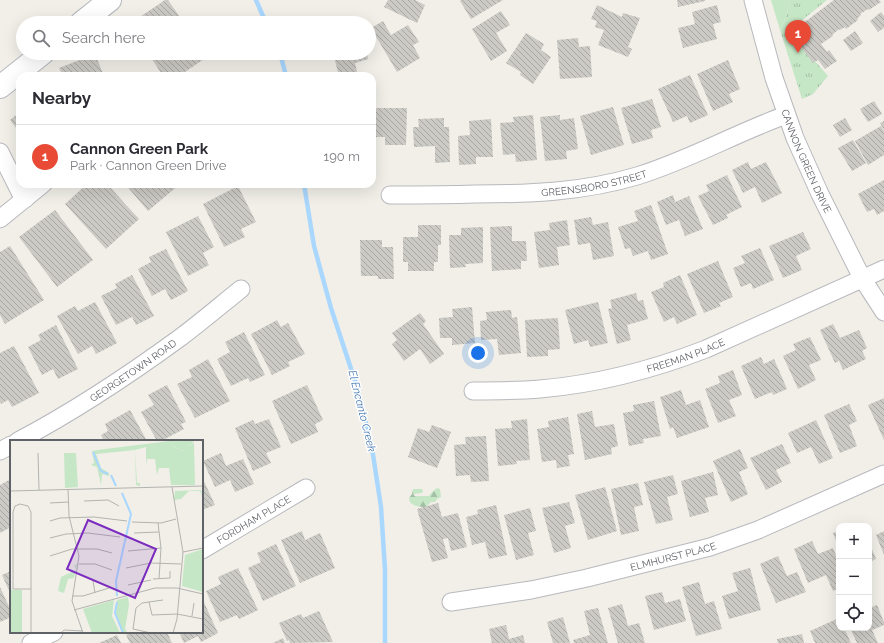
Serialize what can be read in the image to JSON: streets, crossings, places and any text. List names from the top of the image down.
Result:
{
  "streets": {
    "street": [
      "CANNON GREEN DRIVE",
      "GREENSBORO STREET",
      "FREEMAN PLACE",
      "GEORGETOWN ROAD",
      "FORDHAM PLACE",
      "ELMHURST PLACE"
    ]
  },
  "crossings": [
    ["CANNON GREEN DRIVE", "GREENSBORO STREET"],
    ["CANNON GREEN DRIVE", "FREEMAN PLACE"]
  ],
  "water": ["El Encanto Creek"],
  "page": {
    "search": "Search here",
    "pins": "1",
    "heading": "Nearby",
    "list": [
      {
        "mark": "1",
        "name": "Cannon Green Park",
        "note": "Park · Cannon Green Drive",
        "value": "190 m"
      }
    ],
    "map_buttons": ["+", "−"]
  }
}
